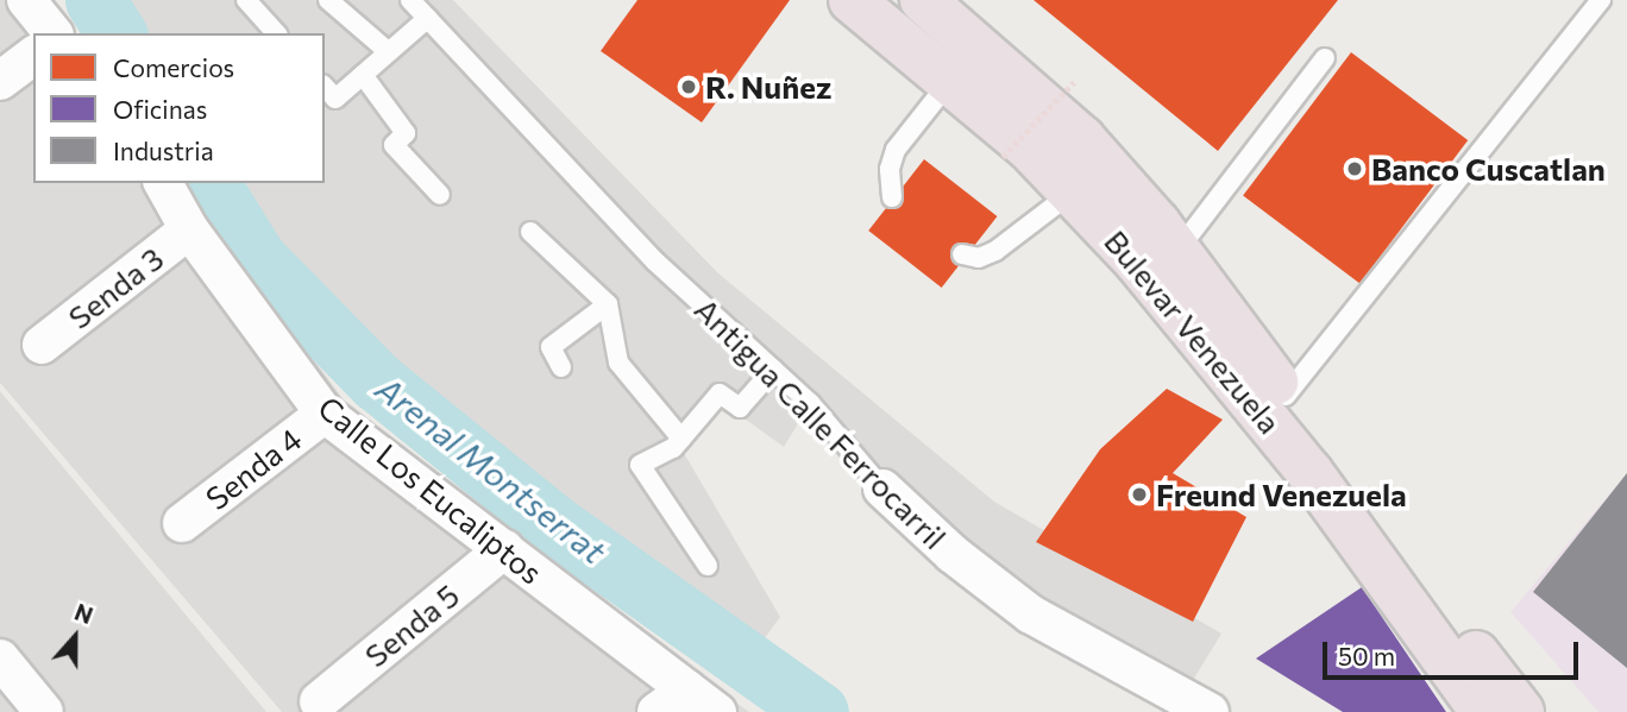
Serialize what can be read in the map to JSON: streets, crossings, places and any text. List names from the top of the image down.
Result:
{
  "streets": {
    "highway": ["Bulevar Venezuela"],
    "street": [
      "Senda 3",
      "Antigua Calle Ferrocarril",
      "Senda 4",
      "Calle Los Eucaliptos",
      "Senda 5"
    ]
  },
  "crossings": [
    ["Senda 3", "Calle Los Eucaliptos"],
    ["Senda 4", "Calle Los Eucaliptos"],
    ["Calle Los Eucaliptos", "Senda 5"]
  ],
  "water": ["Arenal Montserrat"],
  "places": ["R. Nuñez", "Banco Cuscatlan", "Freund Venezuela"],
  "legend": ["Comercios", "Oficinas", "Industria"],
  "scale_bar": "50 m",
  "north": "top"
}
